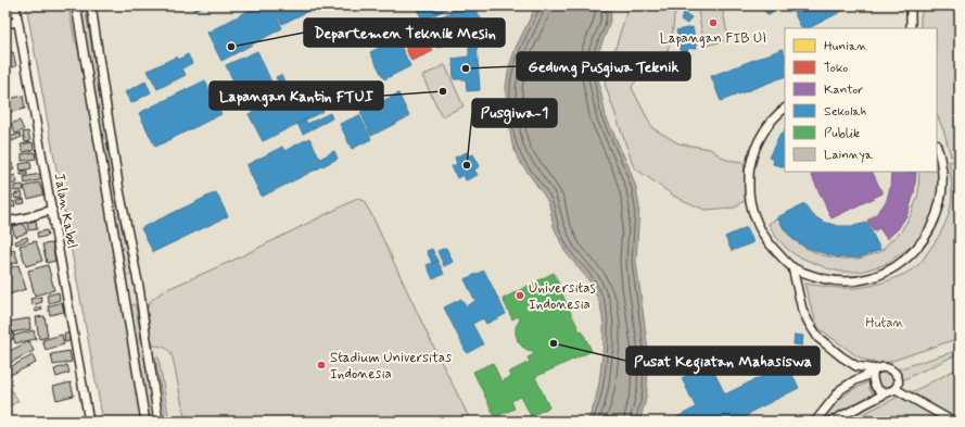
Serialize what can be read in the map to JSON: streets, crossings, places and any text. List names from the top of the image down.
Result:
{
  "streets": {
    "street": ["Jalan Kabel"]
  },
  "parks": ["Hutan"],
  "places": [
    "Lapangan FIB UI",
    "Departemen Teknik Mesin",
    "Gedung Pusgiwa Teknik",
    "Lapangan Kantin FTUI",
    "Pusgiwa-1",
    "Universitas Indonesia",
    "Pusat Kegiatan Mahasiswa",
    "Stadium Universitas Indonesia"
  ],
  "legend": [
    "Hunian",
    "Toko",
    "Kantor",
    "Sekolah",
    "Publik",
    "Lainnya"
  ]
}
